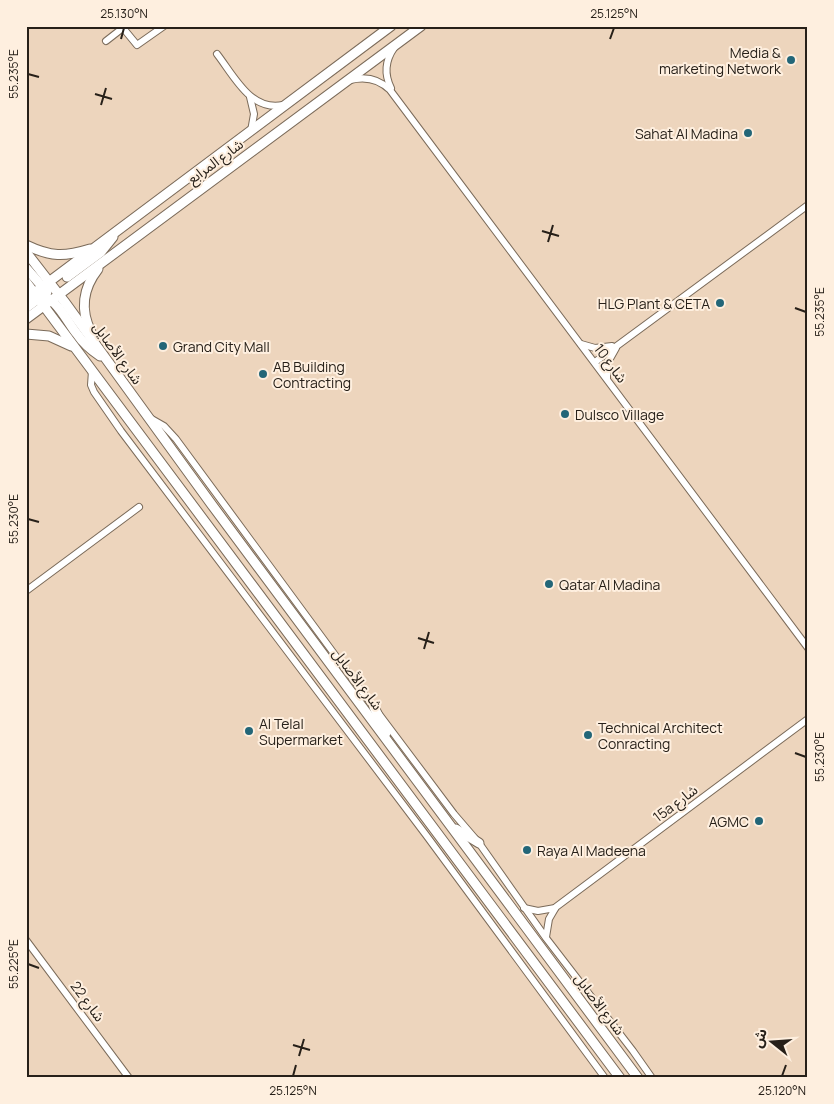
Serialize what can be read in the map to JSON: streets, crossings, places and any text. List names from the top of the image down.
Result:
{
  "streets": {
    "main road": ["شارع المرابع", "شارع الأصايل"],
    "street": ["شارع 10", "15a شارع", "شارع 22"]
  },
  "crossings": [
    ["شارع المرابع", "شارع الأصايل"],
    ["شارع المرابع", "شارع 10"]
  ],
  "places": [
    "Media & marketing Network",
    "Sahat Al Madina",
    "HLG Plant & CETA",
    "Grand City Mall",
    "AB Building Contracting",
    "Dulsco Village",
    "Qatar Al Madina",
    "Al Telal Supermarket",
    "Technical Architect Conracting",
    "AGMC",
    "Raya Al Madeena"
  ],
  "north": "left",
  "coordinates": [
    "25.130°N",
    "25.125°N",
    "55.235°E",
    "55.230°E",
    "55.225°E",
    "25.120°N"
  ]
}
